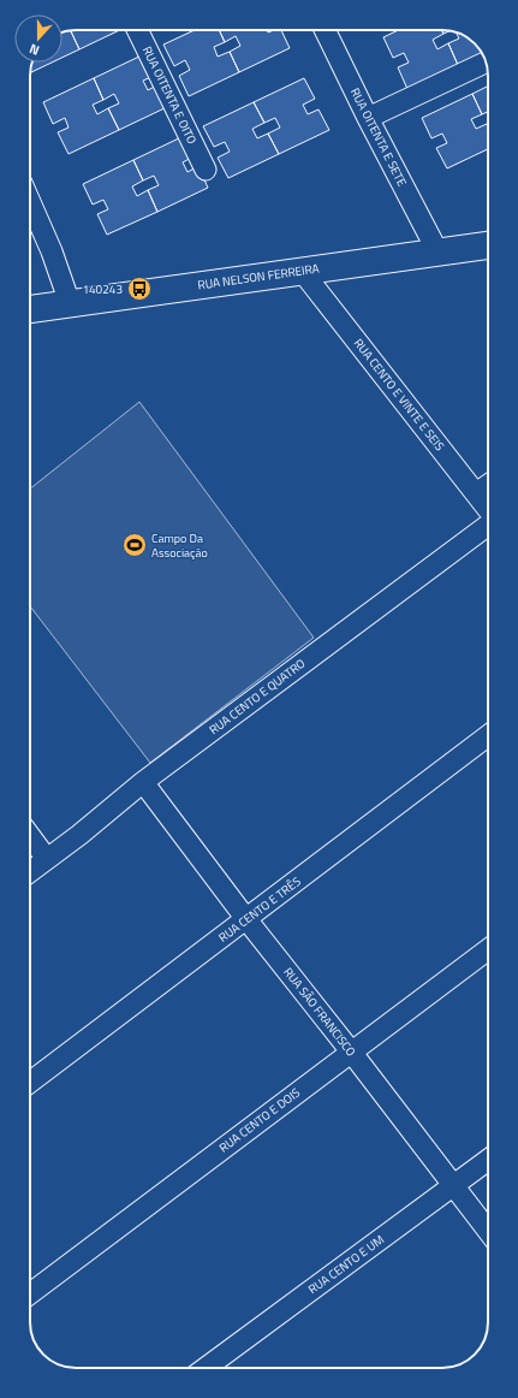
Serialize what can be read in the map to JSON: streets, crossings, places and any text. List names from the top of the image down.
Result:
{
  "streets": {
    "main road": ["RUA NELSON FERREIRA"],
    "street": [
      "RUA OITENTA E OITO",
      "RUA OITENTA E SETE",
      "RUA CENTO E VINTE E SEIS",
      "RUA CENTO E QUATRO",
      "RUA CENTO E TRÊS",
      "RUA SÃO FRANCISCO",
      "RUA CENTO E DOIS",
      "RUA CENTO E UM"
    ]
  },
  "crossings": [
    ["RUA OITENTA E SETE", "RUA NELSON FERREIRA"],
    ["RUA NELSON FERREIRA", "RUA CENTO E VINTE E SEIS"],
    ["RUA CENTO E QUATRO", "RUA SÃO FRANCISCO"],
    ["RUA CENTO E TRÊS", "RUA SÃO FRANCISCO"],
    ["RUA SÃO FRANCISCO", "RUA CENTO E DOIS"],
    ["RUA SÃO FRANCISCO", "RUA CENTO E UM"]
  ],
  "places": {
    "bus stop": ["140243"],
    "sports": ["Campo Da Associação"]
  },
  "north": "bottom"
}
